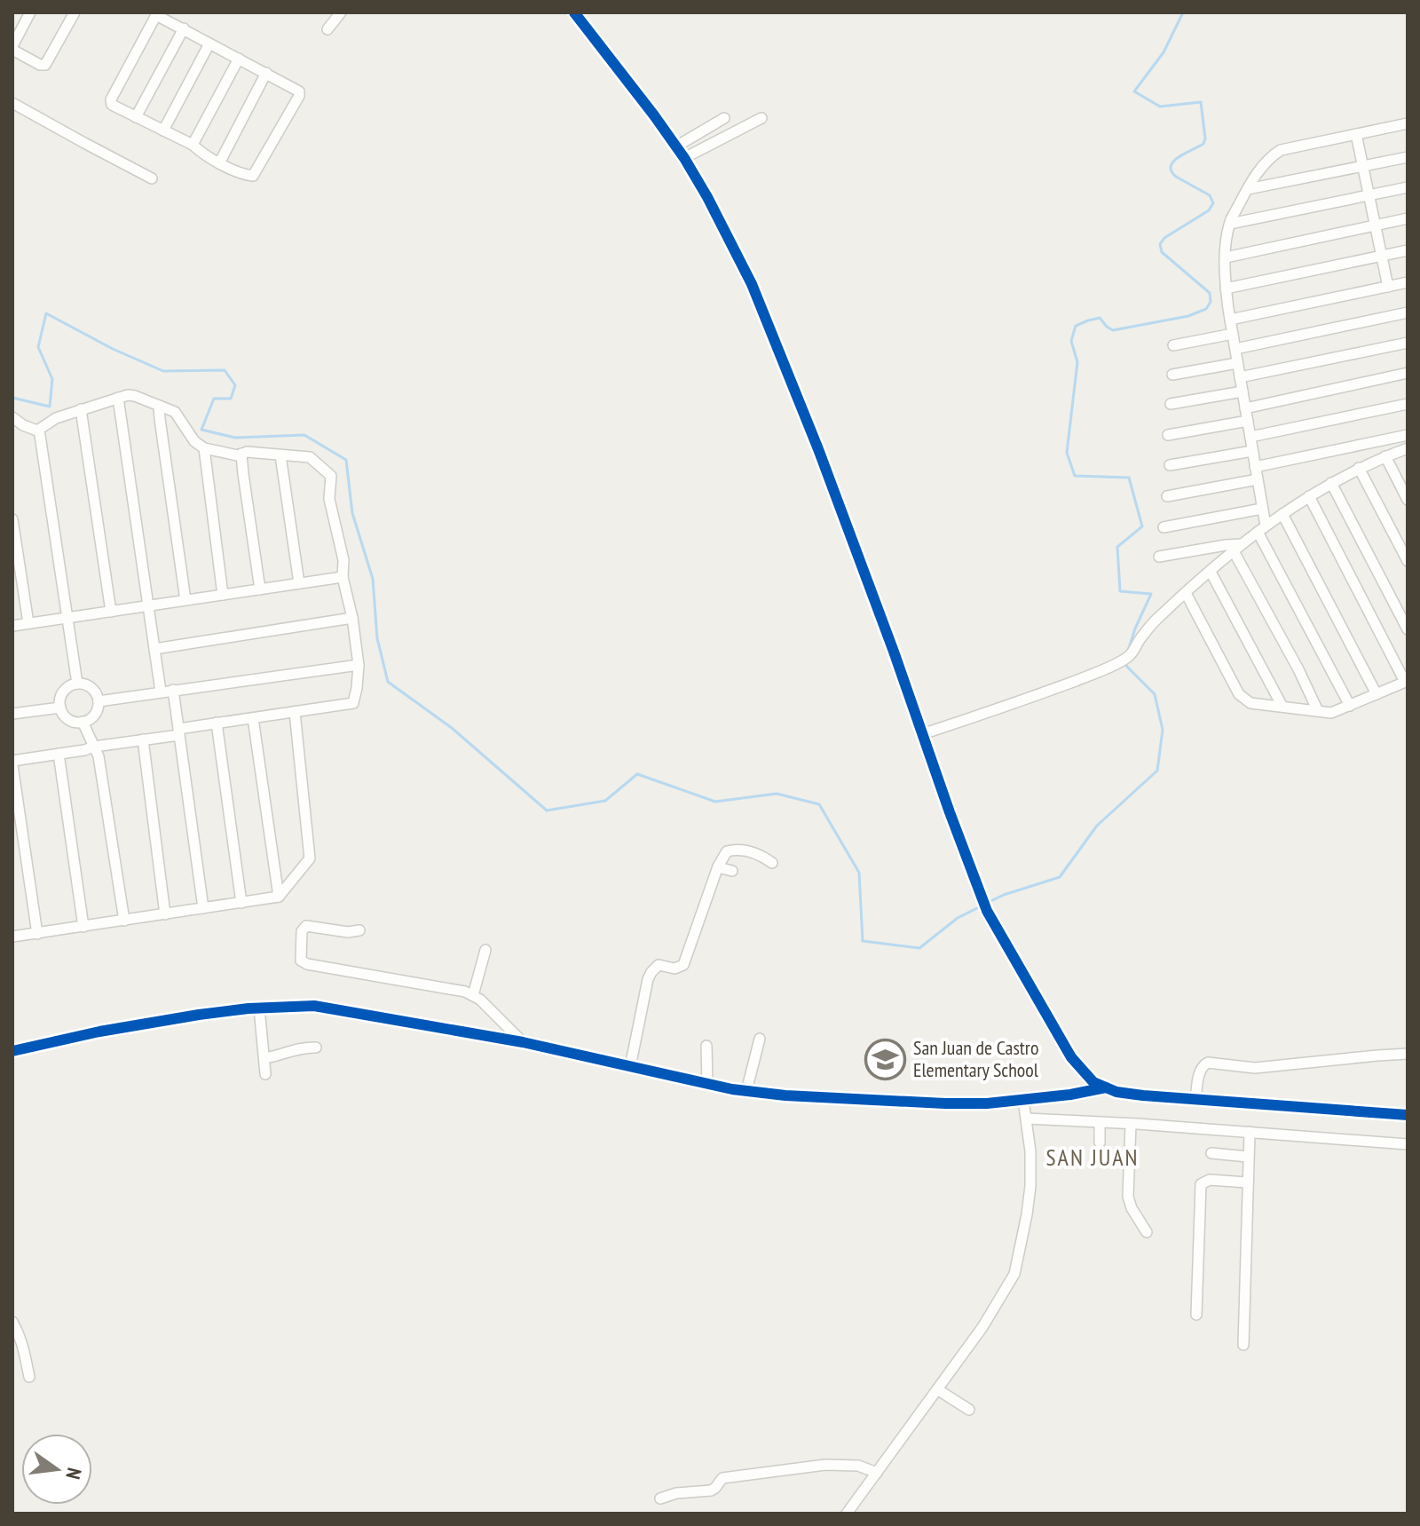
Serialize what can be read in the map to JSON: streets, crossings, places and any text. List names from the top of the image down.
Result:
{
  "districts": ["SAN JUAN"],
  "places": {
    "school or university": ["San Juan de Castro Elementary School"]
  },
  "north": "right"
}
